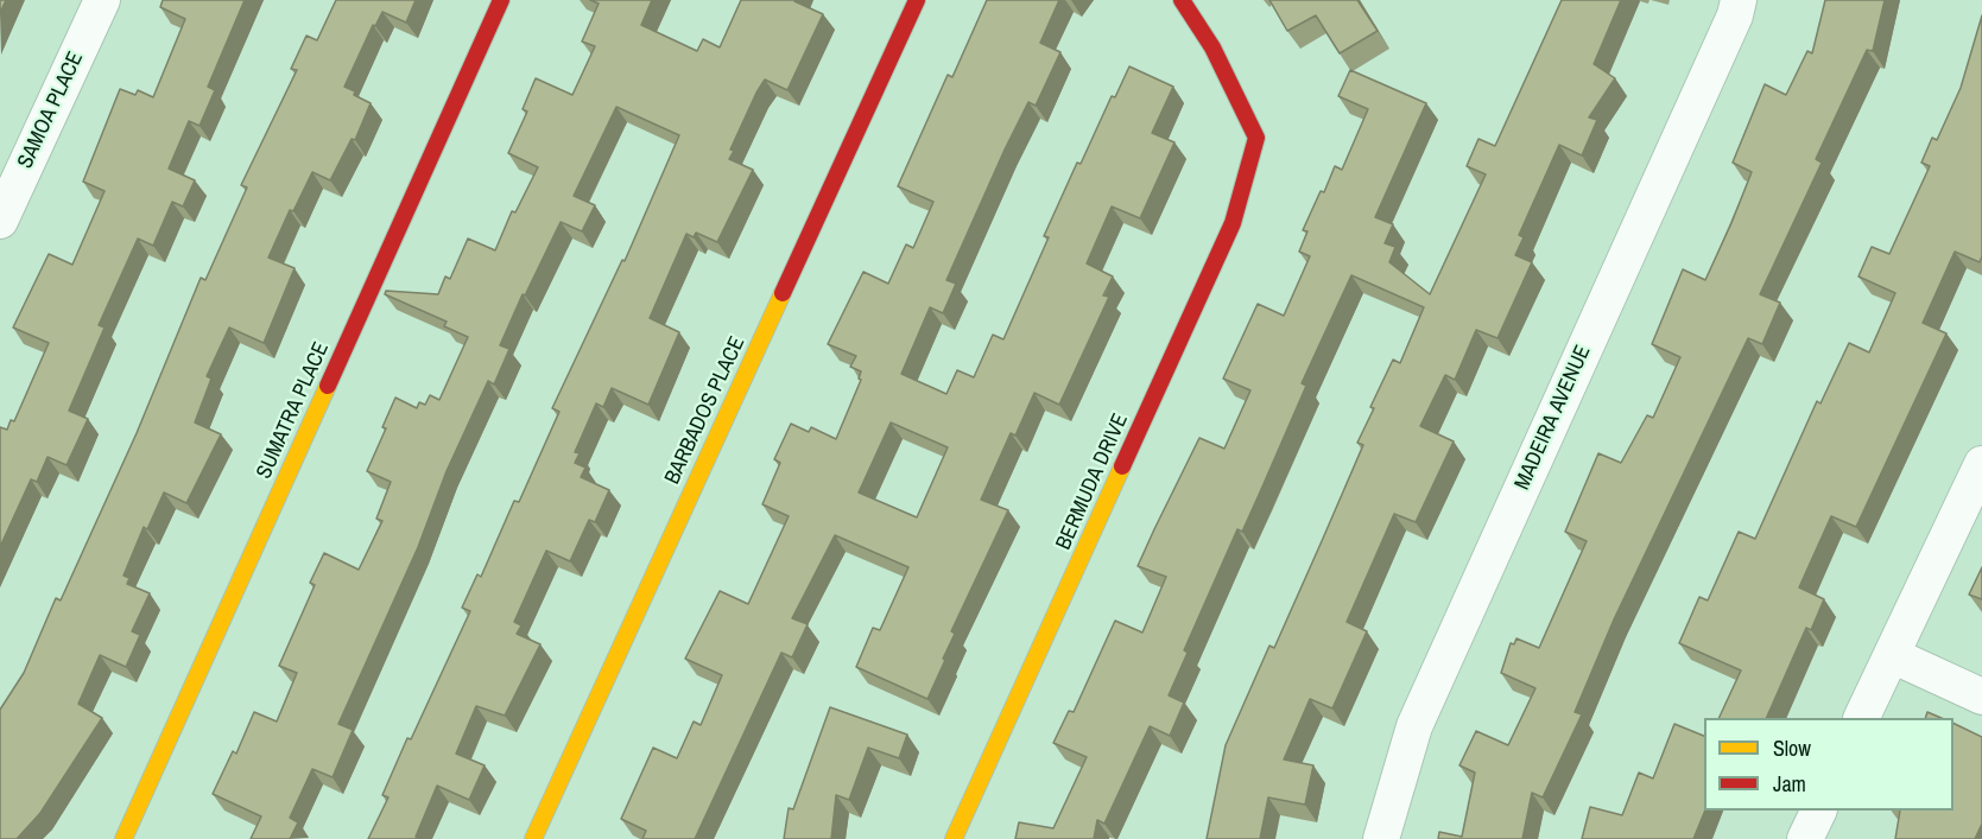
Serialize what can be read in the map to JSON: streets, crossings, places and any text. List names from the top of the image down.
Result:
{
  "streets": {
    "street": [
      "SAMOA PLACE",
      "SUMATRA PLACE",
      "BARBADOS PLACE",
      "MADEIRA AVENUE",
      "BERMUDA DRIVE"
    ]
  },
  "legend": ["Slow", "Jam"]
}
